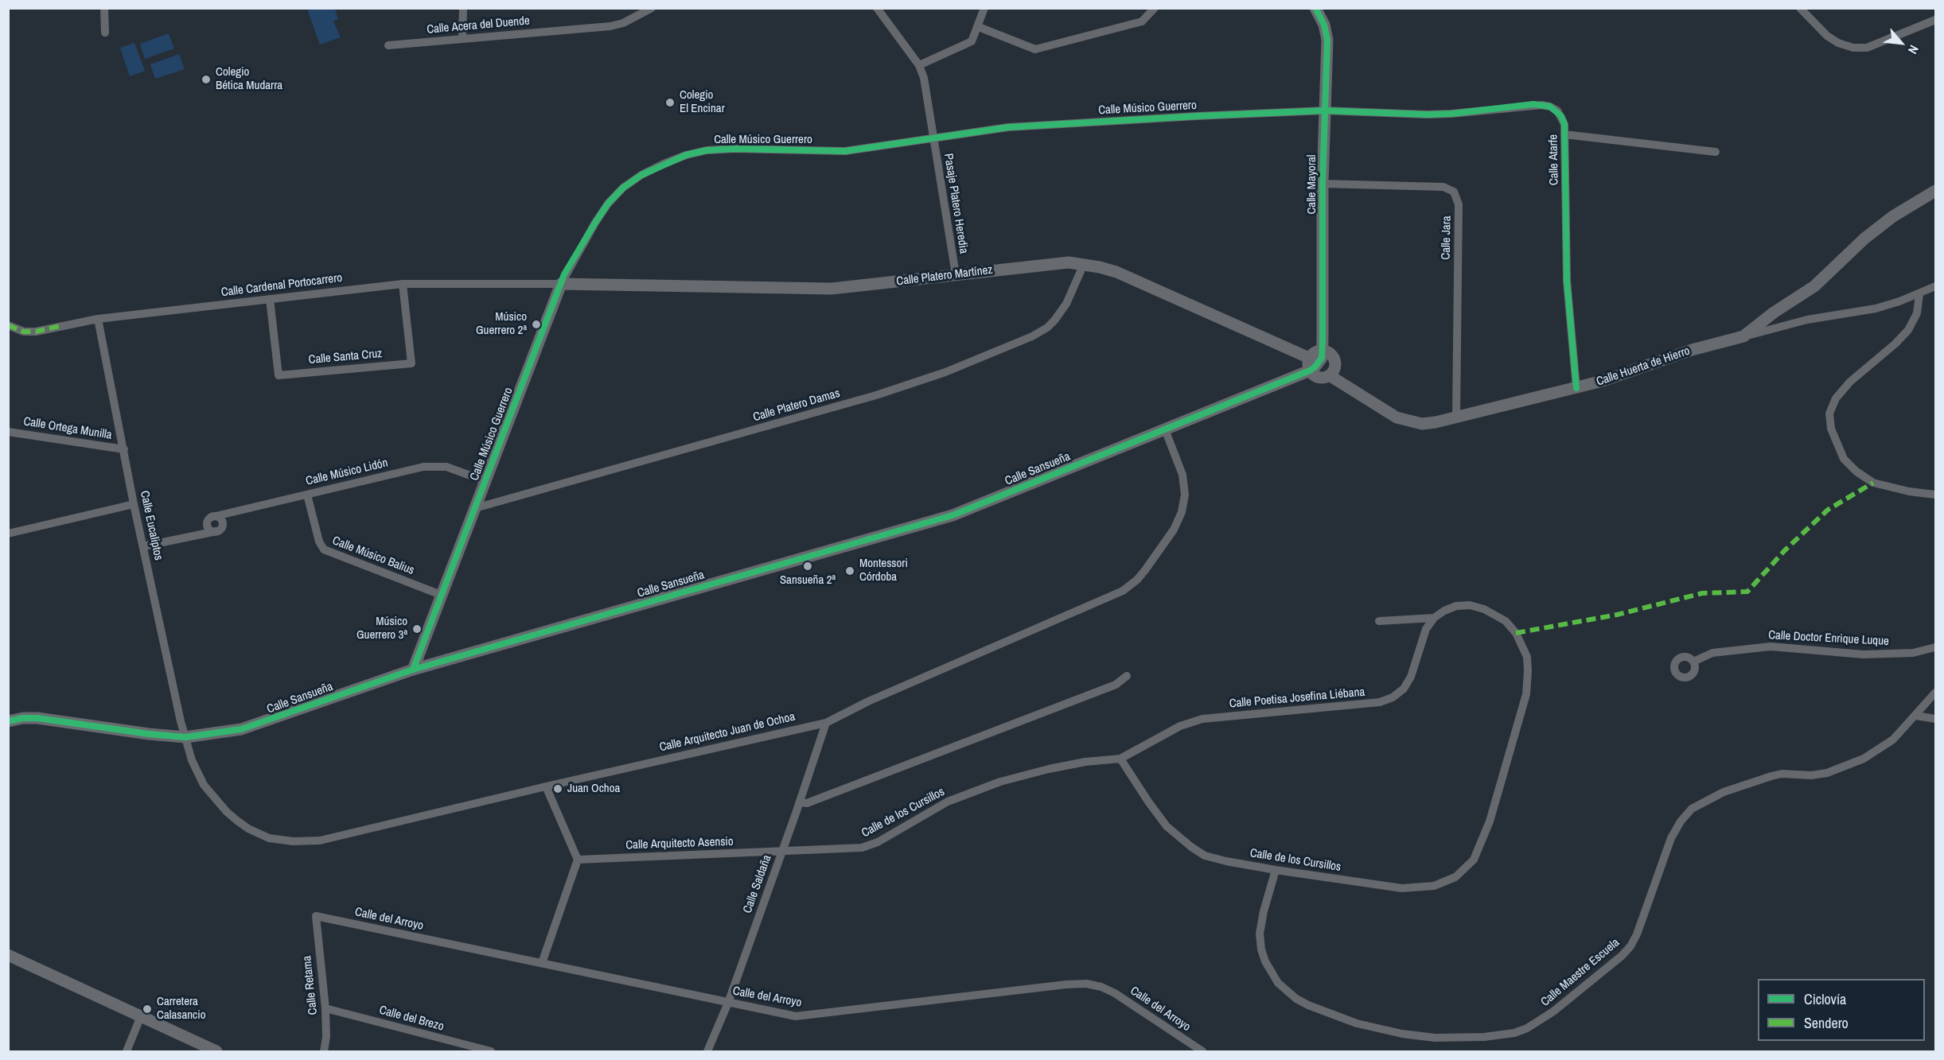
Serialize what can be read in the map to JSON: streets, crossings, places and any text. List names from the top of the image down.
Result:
{
  "streets": {
    "street": [
      "Calle Acera del Duende",
      "Calle Músico Guerrero",
      "Calle Atarfe",
      "Calle Mayoral",
      "Pasaje Platero Heredia",
      "Calle Jara",
      "Calle Platero Martínez",
      "Calle Cardenal Portocarrero",
      "Calle Santa Cruz",
      "Calle Huerta de Hierro",
      "Calle Platero Damas",
      "Calle Ortega Munilla",
      "Calle Sansueña",
      "Calle Músico Lidón",
      "Calle Eucaliptos",
      "Calle Músico Balius",
      "Calle Doctor Enrique Luque",
      "Calle Poetisa Josefina Liébana",
      "Calle Arquitecto Juan de Ochoa",
      "Calle de los Cursillos",
      "Calle Arquitecto Asensio",
      "Calle Saldaña",
      "Calle del Arroyo",
      "Calle Maestre Escuela",
      "Calle Retama",
      "Calle del Brezo"
    ]
  },
  "crossings": [
    ["Calle Músico Guerrero", "Calle Atarfe"],
    ["Calle Músico Guerrero", "Calle Mayoral"],
    ["Calle Músico Guerrero", "Pasaje Platero Heredia"],
    ["Calle Músico Guerrero", "Calle Platero Martínez"],
    ["Calle Músico Guerrero", "Calle Cardenal Portocarrero"],
    ["Calle Músico Guerrero", "Calle Platero Damas"],
    ["Calle Músico Guerrero", "Calle Sansueña"],
    ["Calle Músico Guerrero", "Calle Músico Lidón"],
    ["Calle Músico Guerrero", "Calle Músico Balius"],
    ["Calle Atarfe", "Calle Mayoral"],
    ["Calle Atarfe", "Calle Huerta de Hierro"],
    ["Calle Mayoral", "Calle Jara"],
    ["Calle Mayoral", "Calle Platero Martínez"],
    ["Calle Mayoral", "Calle Sansueña"],
    ["Pasaje Platero Heredia", "Calle Platero Martínez"],
    ["Calle Jara", "Calle Huerta de Hierro"],
    ["Calle Platero Martínez", "Calle Cardenal Portocarrero"],
    ["Calle Platero Martínez", "Calle Huerta de Hierro"],
    ["Calle Platero Martínez", "Calle Platero Damas"],
    ["Calle Platero Martínez", "Calle Sansueña"],
    ["Calle Cardenal Portocarrero", "Calle Santa Cruz"],
    ["Calle Cardenal Portocarrero", "Calle Eucaliptos"],
    ["Calle Ortega Munilla", "Calle Eucaliptos"],
    ["Calle Sansueña", "Calle Eucaliptos"],
    ["Calle Sansueña", "Calle Arquitecto Juan de Ochoa"],
    ["Calle Músico Lidón", "Calle Eucaliptos"],
    ["Calle Músico Lidón", "Calle Músico Balius"],
    ["Calle Eucaliptos", "Calle Arquitecto Juan de Ochoa"],
    ["Calle Poetisa Josefina Liébana", "Calle de los Cursillos"],
    ["Calle Arquitecto Juan de Ochoa", "Calle Saldaña"],
    ["Calle de los Cursillos", "Calle Arquitecto Asensio"],
    ["Calle de los Cursillos", "Calle Saldaña"],
    ["Calle de los Cursillos", "Calle Maestre Escuela"],
    ["Calle Arquitecto Asensio", "Calle Saldaña"],
    ["Calle Saldaña", "Calle del Arroyo"],
    ["Calle del Arroyo", "Calle Retama"],
    ["Calle Retama", "Calle del Brezo"]
  ],
  "places": [
    "Colegio Bética Mudarra",
    "Colegio El Encinar",
    "Músico Guerrero 2ª",
    "Sansueña 2ª",
    "Montessori Córdoba",
    "Músico Guerrero 3ª",
    "Juan Ochoa",
    "Carretera Calasancio"
  ],
  "legend": ["Ciclovía", "Sendero"],
  "north": "bottom right"
}
